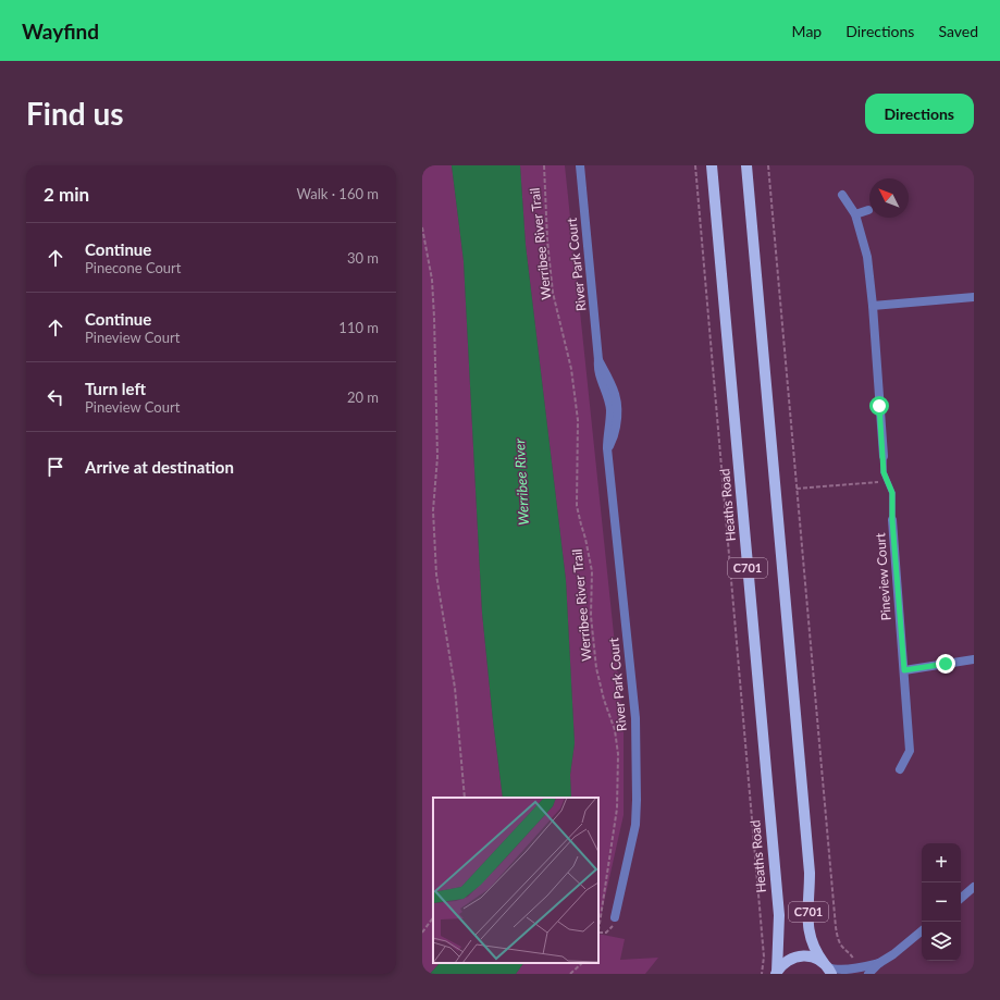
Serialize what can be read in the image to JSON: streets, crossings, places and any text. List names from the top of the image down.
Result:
{
  "streets": {
    "main road": ["Heaths Road", "C701"],
    "street": ["River Park Court", "Pineview Court"],
    "path": ["Werribee River Trail"]
  },
  "crossings": [
    ["Heaths Road", "C701"]
  ],
  "water": ["Werribee River"],
  "north": "top left",
  "page": {
    "header": "Wayfind",
    "nav": ["Map", "Directions", "Saved"],
    "buttons": "Directions",
    "title": "Find us",
    "heading": ["2 min", "Walk · 160 m"],
    "list": [
      ["Continue", "Pinecone Court", "30 m"],
      ["Continue", "Pineview Court", "110 m"],
      ["Turn left", "Pineview Court", "20 m"],
      "Arrive at destination"
    ],
    "map_buttons": ["+", "−"]
  }
}
